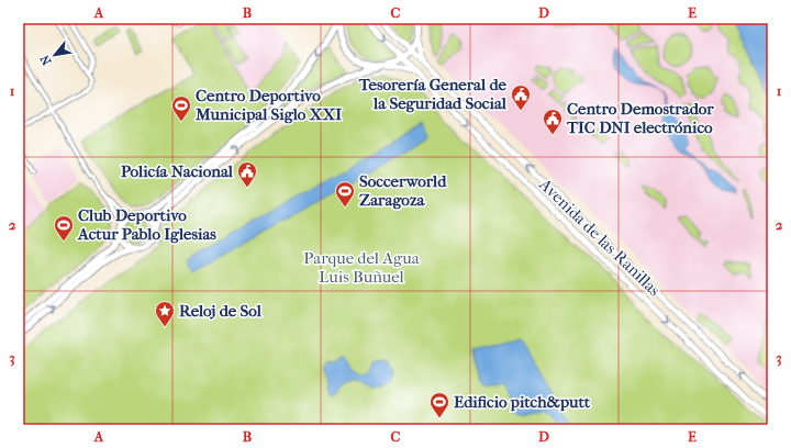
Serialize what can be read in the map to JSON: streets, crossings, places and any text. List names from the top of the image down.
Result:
{
  "streets": {
    "main road": ["Avenida de las Ranillas"]
  },
  "parks": ["Parque del Agua Luis Buñuel"],
  "places": {
    "public building": ["Tesorería General de la Seguridad Social", "Centro Demostrador TIC DNI electrónico", "Policía Nacional"],
    "sports": [
      "Centro Deportivo Municipal Siglo XXI",
      "Soccerworld Zaragoza",
      "Club Deportivo Actur Pablo Iglesias",
      "Edificio pitch&putt"
    ],
    "place": ["Reloj de Sol"]
  },
  "north": "bottom left",
  "grid": {
    "columns": [
      "A",
      "B",
      "C",
      "D",
      "E"
    ],
    "rows": ["1", "2", "3"]
  }
}
